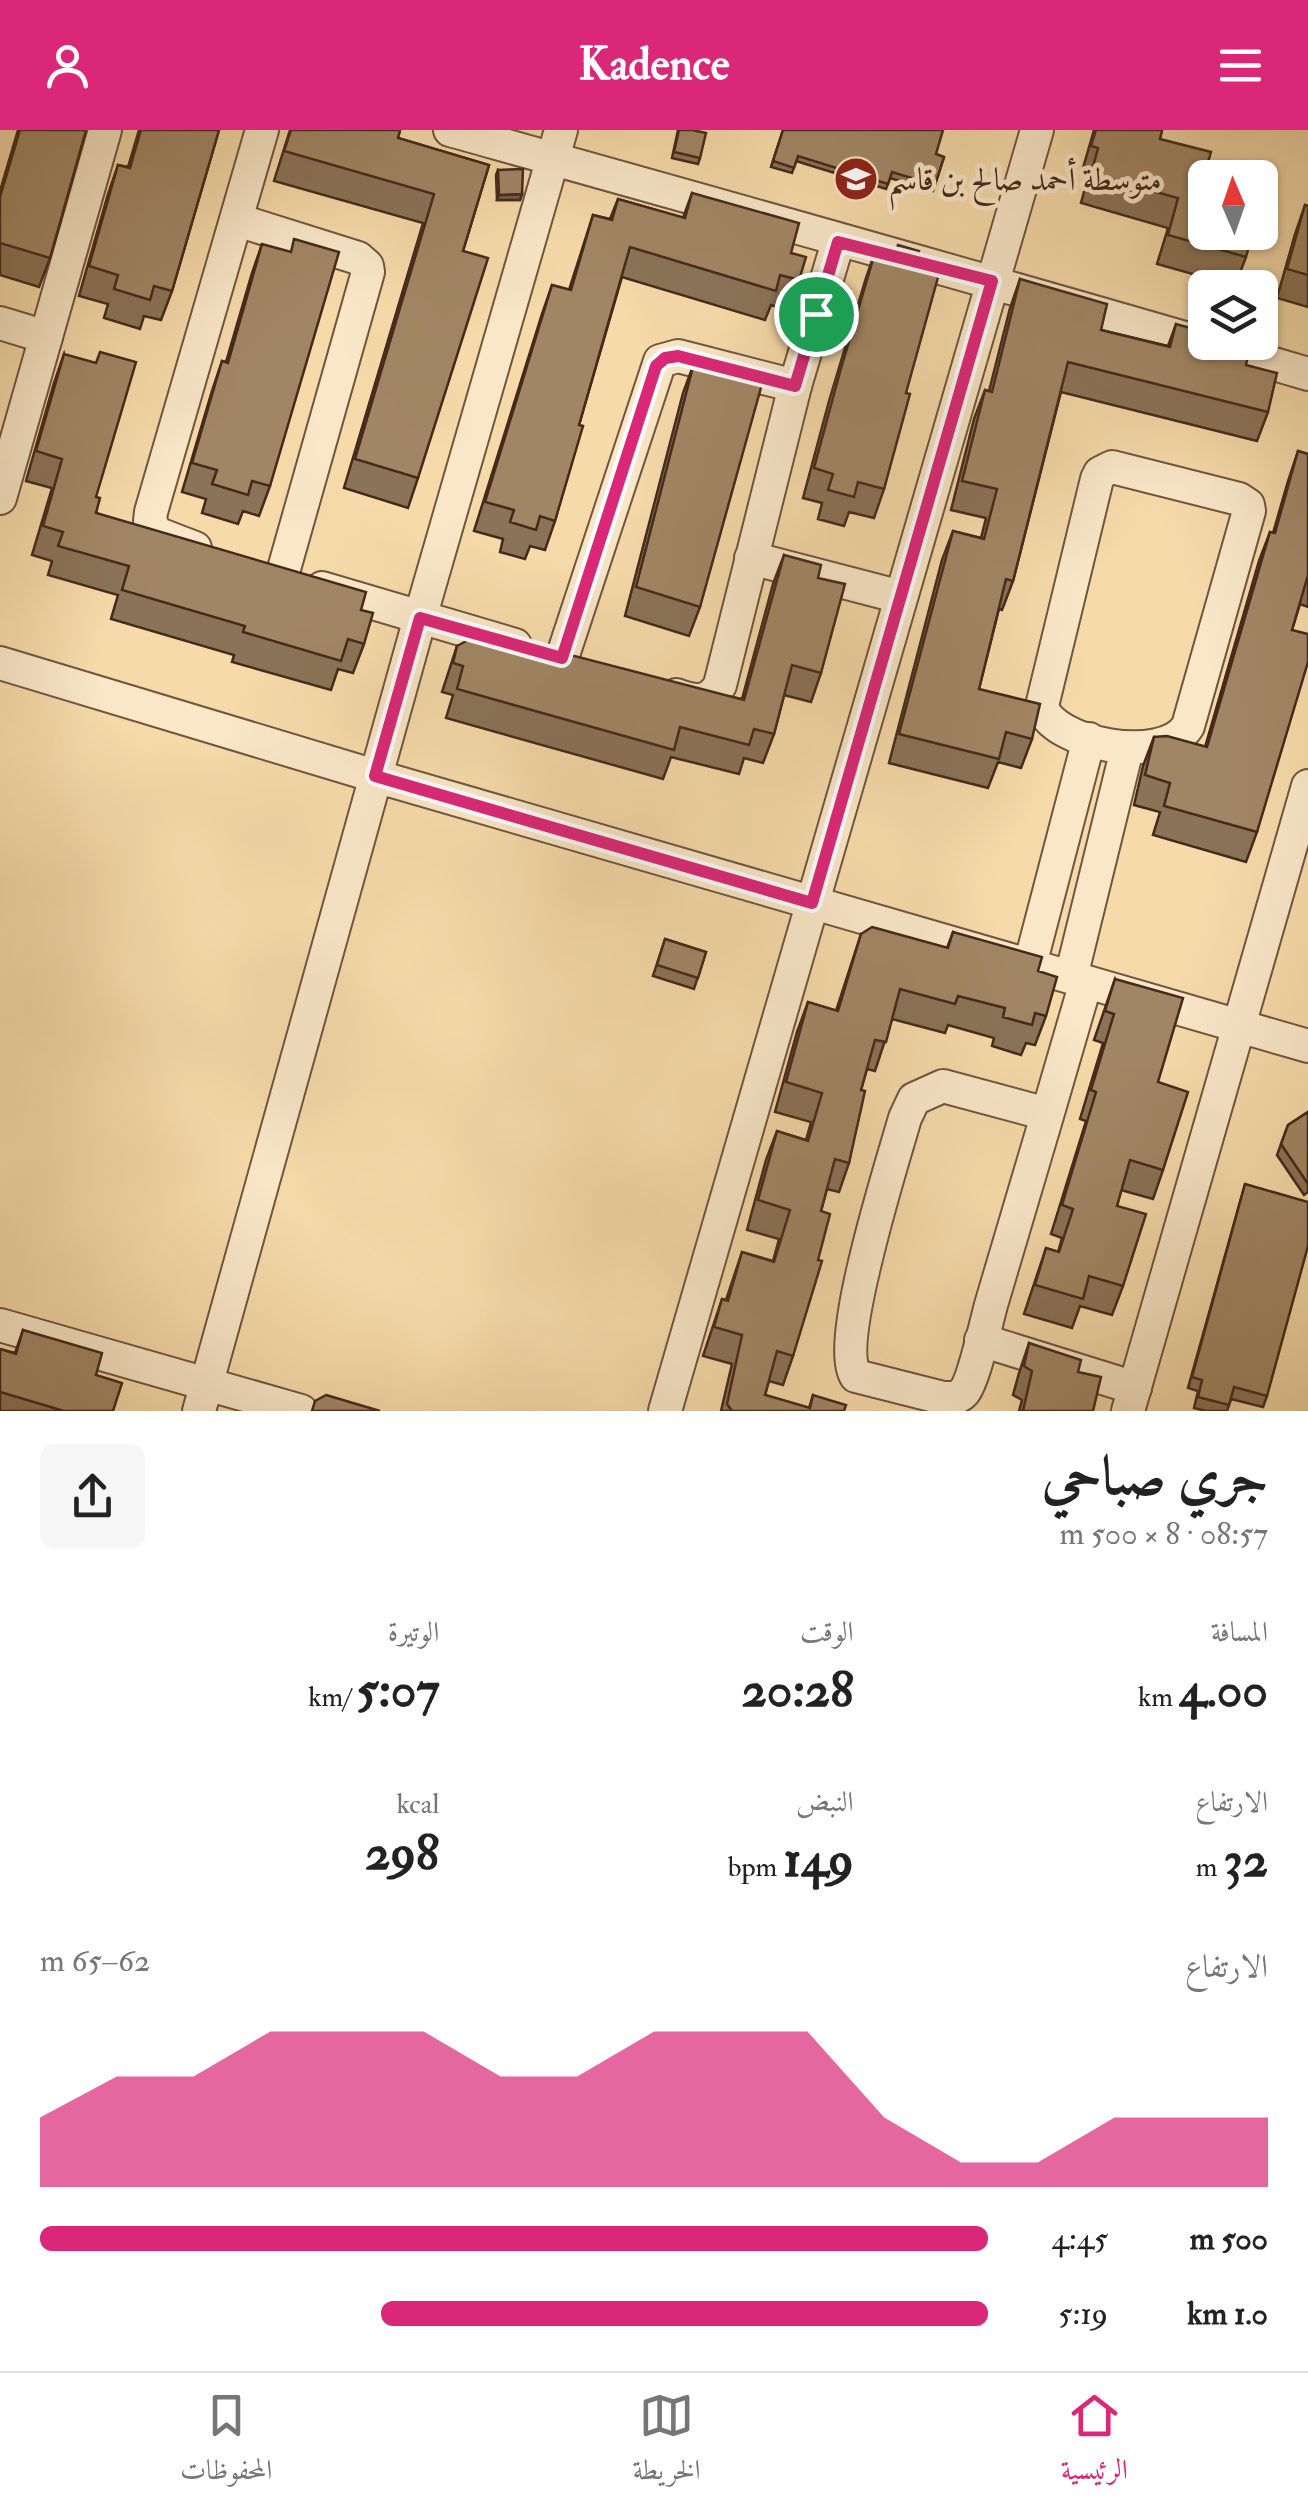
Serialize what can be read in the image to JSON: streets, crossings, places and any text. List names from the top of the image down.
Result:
{
  "places": {
    "school or university": ["متوسطة أحمد صالح بن قاسم"]
  },
  "north": "top",
  "page": {
    "header": "Kadence",
    "heading": ["جري صباحي", "08:57 · 8 × 500 m"],
    "stats": [
      ["المسافة", "4.00 km"],
      ["الوقت", "20:28"],
      ["الوتيرة", "5:07 /km"],
      ["الارتفاع", "32 m"],
      ["النبض", "149 bpm"],
      ["kcal", "298"]
    ],
    "chart": ["الارتفاع", "62–65 m"],
    "list": [
      {
        "name": "500 m",
        "note": "4:45"
      },
      {
        "name": "1.0 km",
        "note": "5:19"
      }
    ],
    "tabs": ["الرئيسية", "الخريطة", "المحفوظات"]
  }
}
